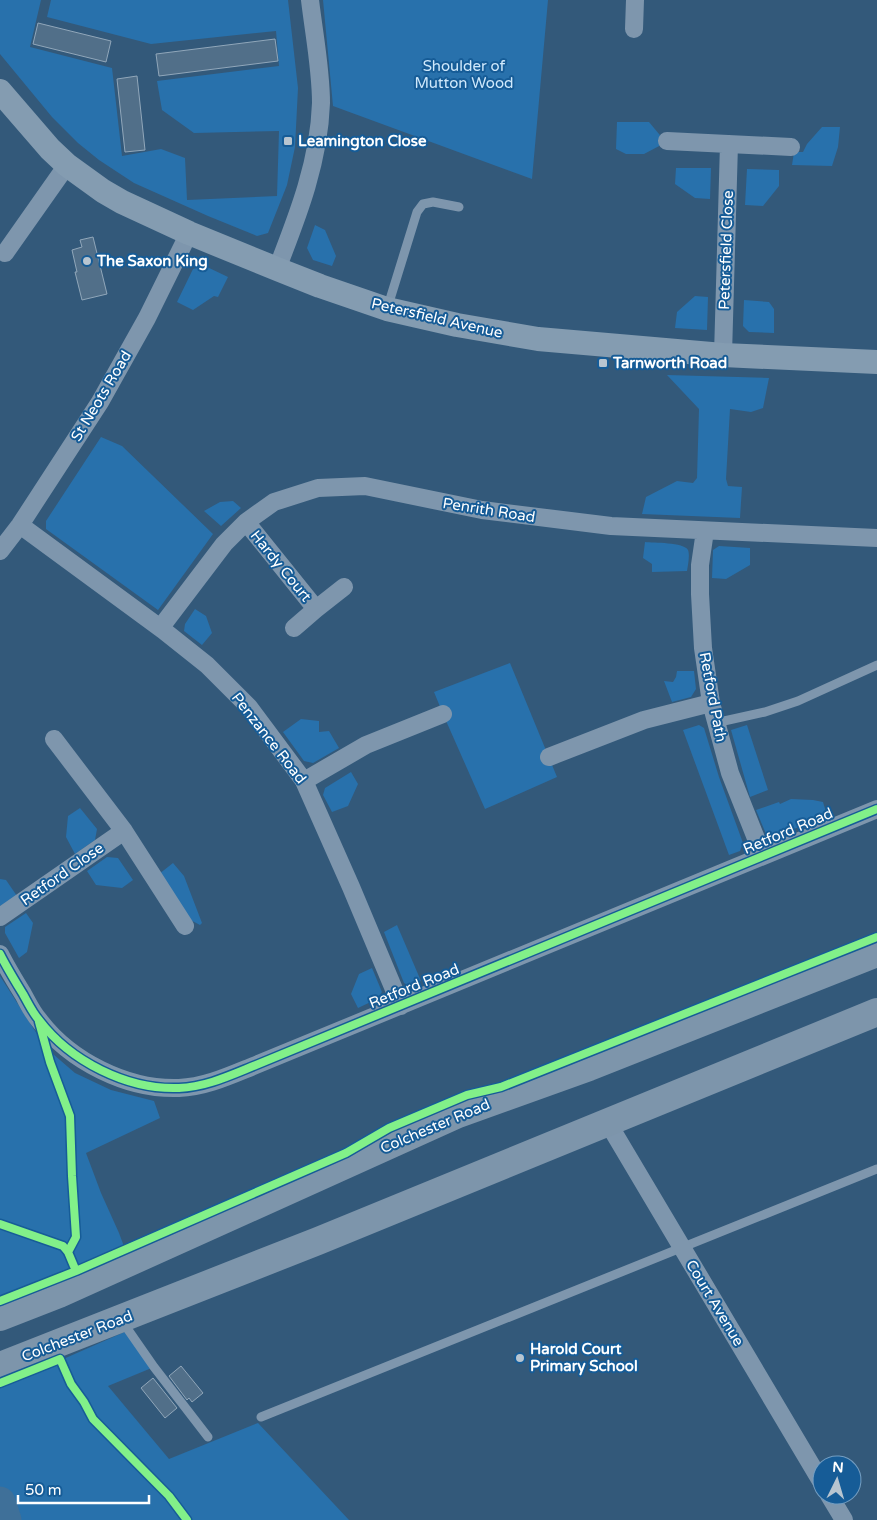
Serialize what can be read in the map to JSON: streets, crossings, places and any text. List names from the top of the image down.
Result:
{
  "streets": {
    "highway": ["Colchester Road"],
    "street": [
      "Petersfield Close",
      "Petersfield Avenue",
      "St Neots Road",
      "Penrith Road",
      "Hardy Court",
      "Retford Path",
      "Penzance Road",
      "Retford Road",
      "Retford Close",
      "Court Avenue"
    ]
  },
  "crossings": [
    ["Petersfield Close", "Petersfield Avenue"],
    ["Petersfield Avenue", "St Neots Road"],
    ["St Neots Road", "Penzance Road"],
    ["Penrith Road", "Hardy Court"],
    ["Penrith Road", "Retford Path"],
    ["Penrith Road", "Penzance Road"],
    ["Retford Path", "Retford Road"],
    ["Penzance Road", "Retford Road"],
    ["Colchester Road", "Court Avenue"]
  ],
  "parks": ["Shoulder of Mutton Wood"],
  "places": {
    "transit": ["Leamington Close", "Tarnworth Road"],
    "other": ["The Saxon King", "Harold Court Primary School"]
  },
  "scale_bar": "50 m",
  "north": "top"
}
